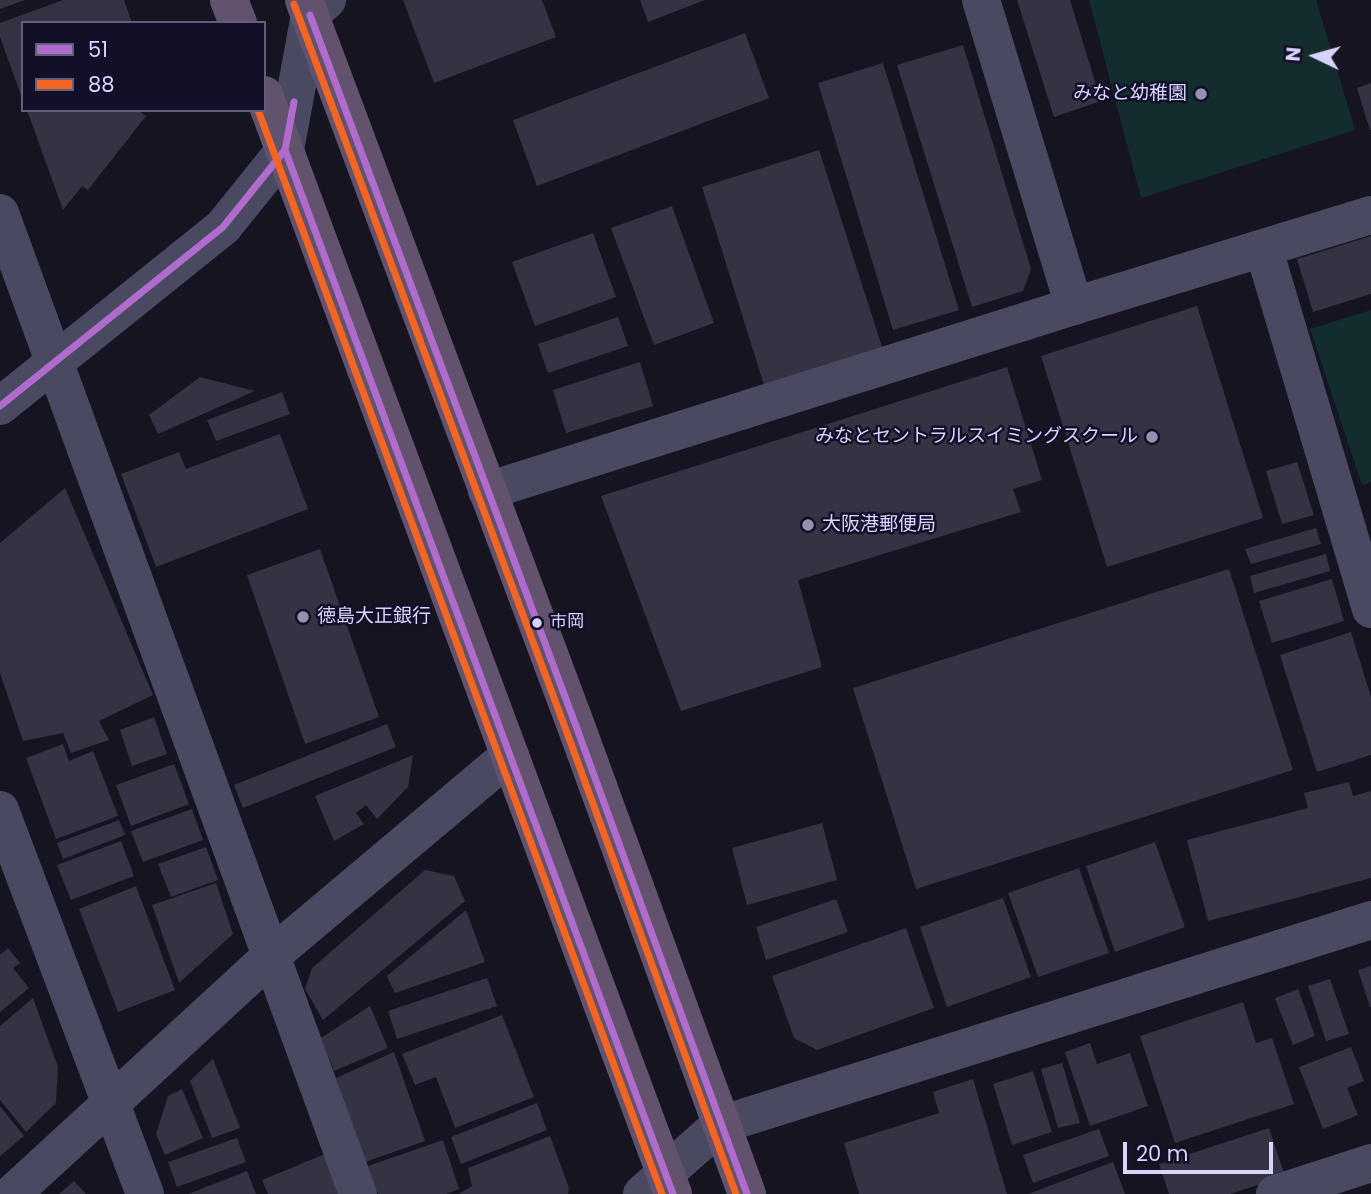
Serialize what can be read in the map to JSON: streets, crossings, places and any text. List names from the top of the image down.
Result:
{
  "places": [
    "みなと幼稚園",
    "みなとセントラルスイミングスクール",
    "大阪港郵便局",
    "徳島大正銀行",
    "市岡"
  ],
  "lines": ["transit line 88", "transit line 51"],
  "legend": ["51", "88"],
  "scale_bar": "20 m",
  "north": "left"
}
